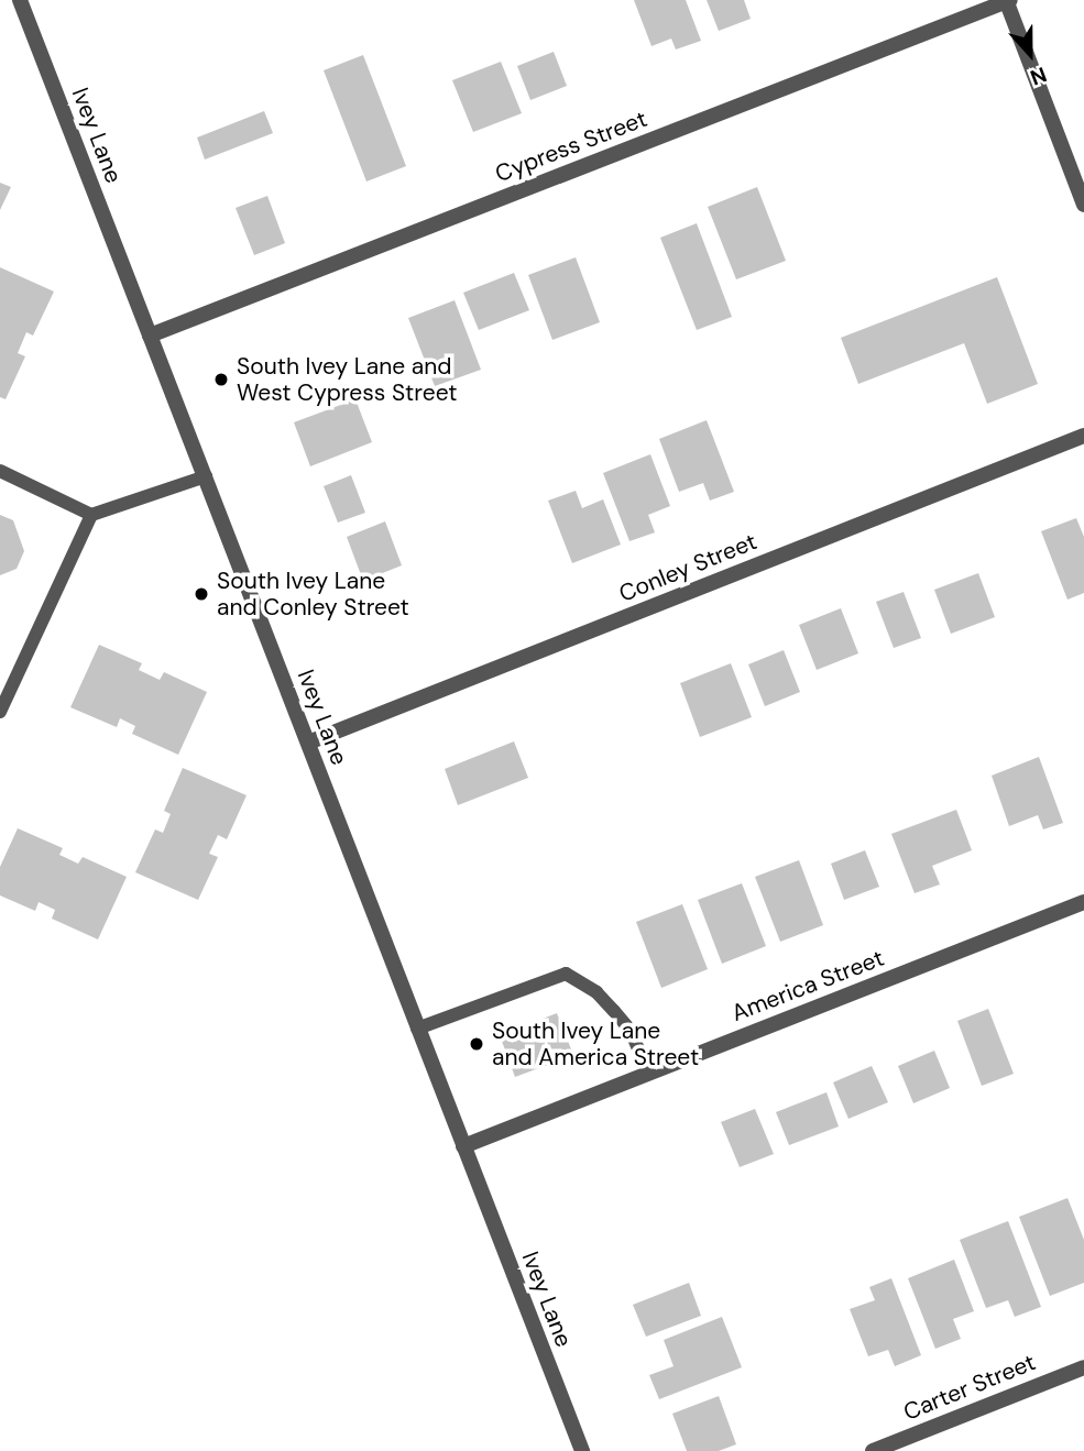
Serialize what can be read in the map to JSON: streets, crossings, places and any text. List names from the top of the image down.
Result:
{
  "streets": {
    "street": [
      "Ivey Lane",
      "Cypress Street",
      "Conley Street",
      "America Street",
      "Carter Street"
    ]
  },
  "crossings": [
    ["Ivey Lane", "Cypress Street"],
    ["Ivey Lane", "Conley Street"],
    ["Ivey Lane", "America Street"]
  ],
  "places": ["South Ivey Lane and West Cypress Street", "South Ivey Lane and Conley Street", "South Ivey Lane and America Street"],
  "north": "bottom"
}
